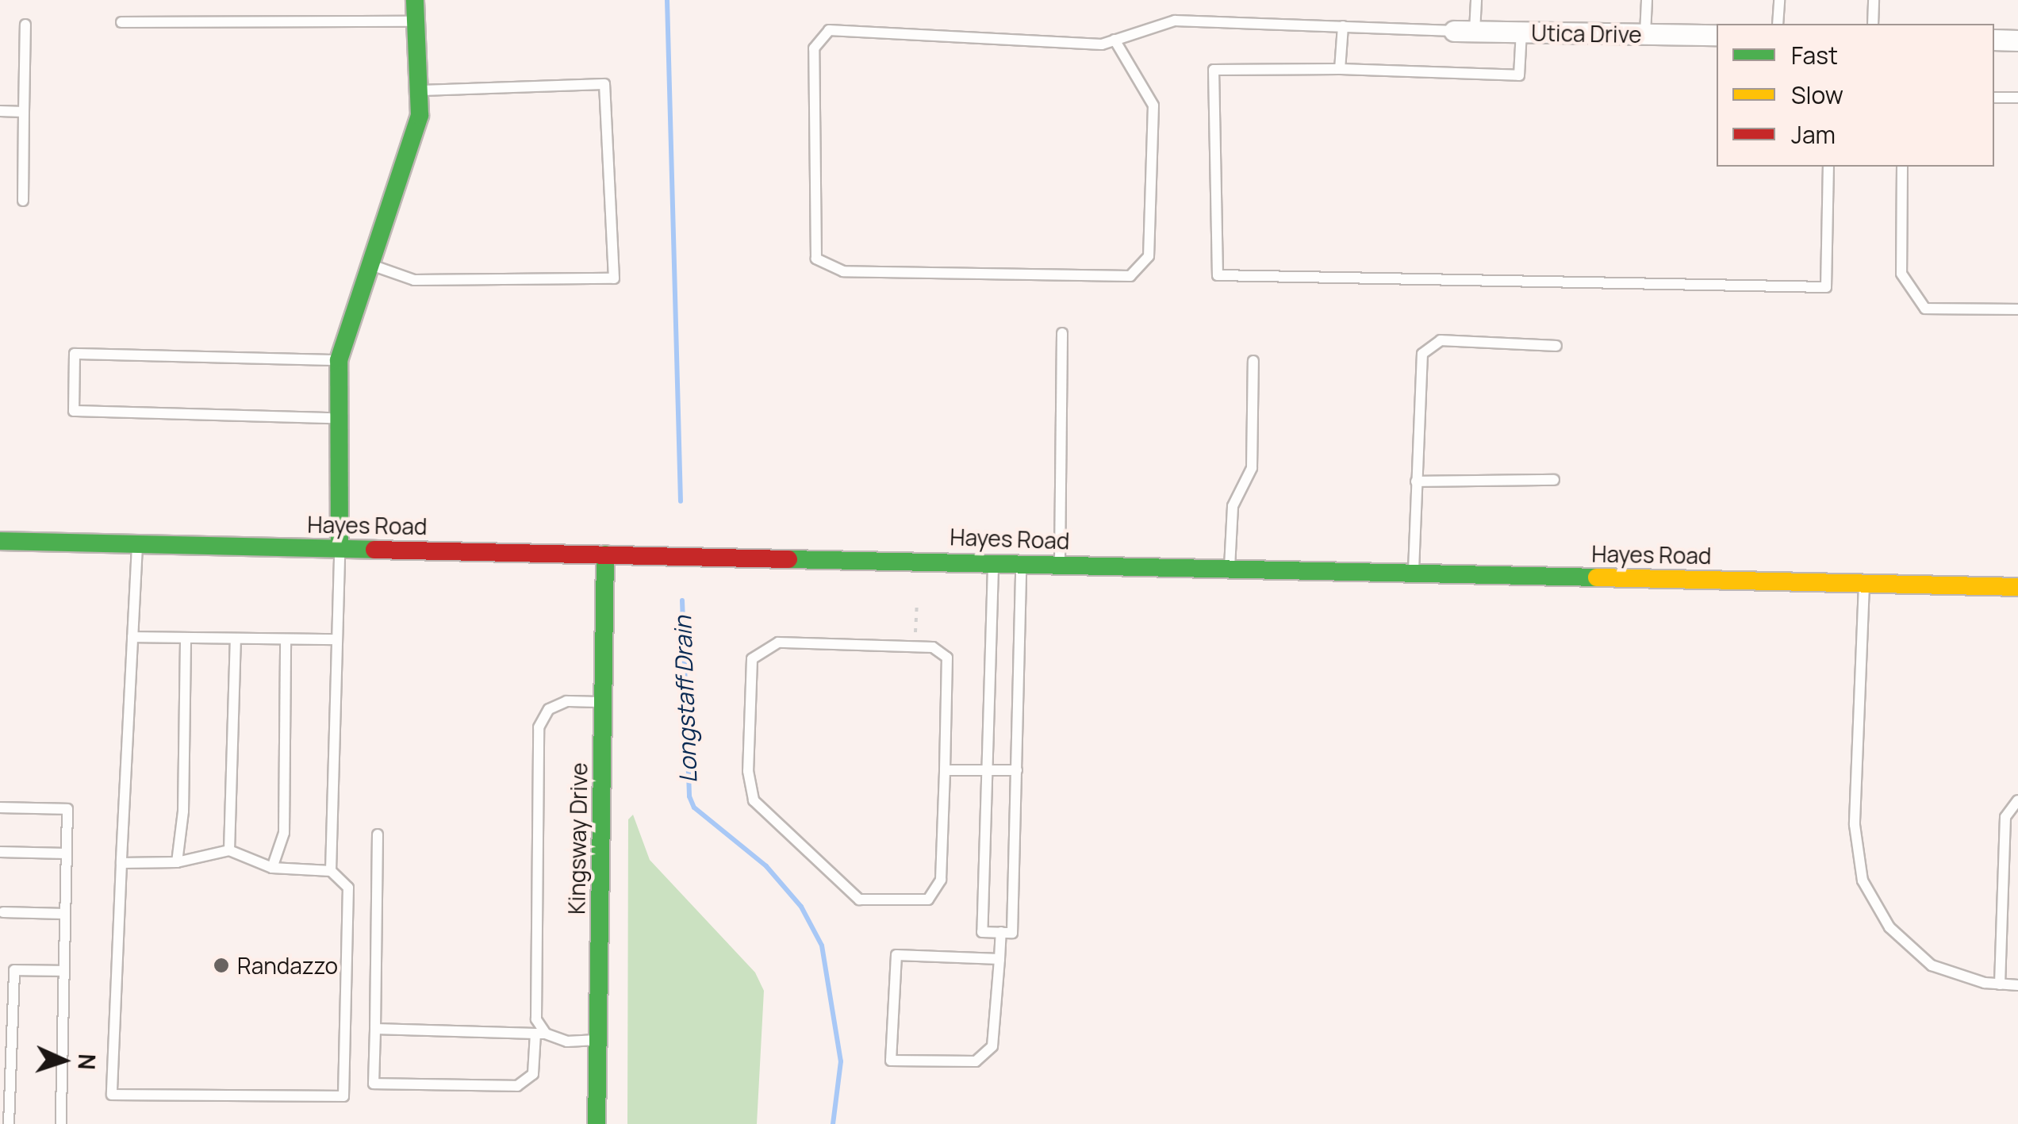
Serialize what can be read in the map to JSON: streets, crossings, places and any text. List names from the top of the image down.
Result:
{
  "streets": {
    "main road": ["Hayes Road", "Kingsway Drive"],
    "street": ["Utica Drive"]
  },
  "crossings": [
    ["Hayes Road", "Kingsway Drive"]
  ],
  "water": ["Longstaff Drain"],
  "places": ["Randazzo"],
  "legend": ["Fast", "Slow", "Jam"],
  "north": "right"
}
